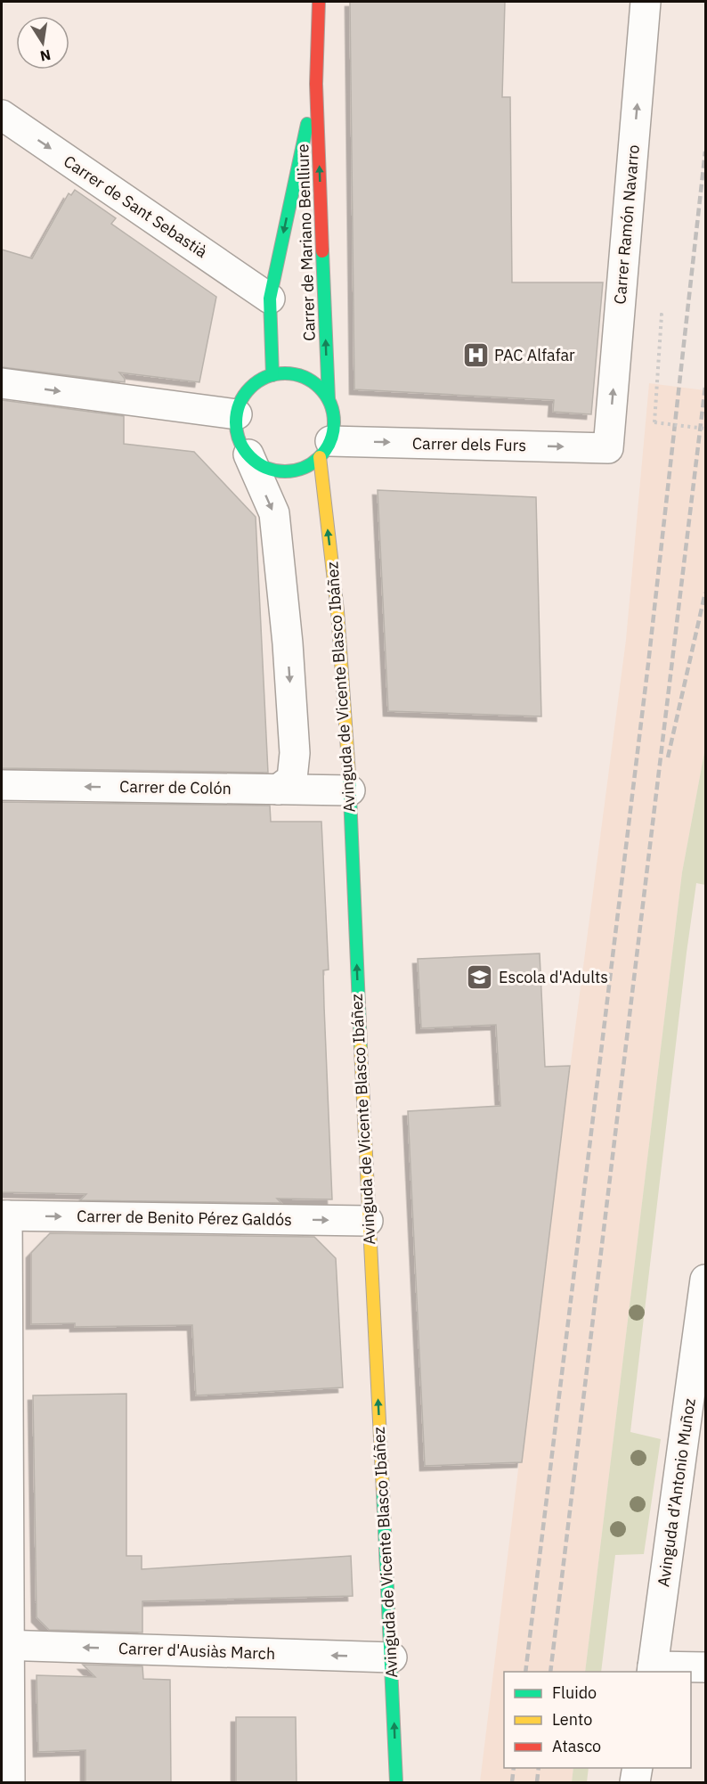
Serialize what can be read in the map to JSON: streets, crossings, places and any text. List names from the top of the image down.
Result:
{
  "streets": {
    "street": [
      "Carrer de Sant Sebastià",
      "Carrer Ramón Navarro",
      "Carrer de Mariano Benlliure",
      "Carrer dels Furs",
      "Avinguda de Vicente Blasco Ibáñez",
      "Carrer de Colón",
      "Carrer de Benito Pérez Galdós",
      "Avinguda d’Antonio Muñoz",
      "Carrer d'Ausiàs March"
    ]
  },
  "crossings": [
    ["Carrer de Sant Sebastià", "Carrer de Mariano Benlliure"],
    ["Carrer Ramón Navarro", "Carrer dels Furs"],
    ["Carrer de Mariano Benlliure", "Carrer dels Furs"],
    ["Carrer de Mariano Benlliure", "Avinguda de Vicente Blasco Ibáñez"],
    ["Carrer dels Furs", "Avinguda de Vicente Blasco Ibáñez"],
    ["Avinguda de Vicente Blasco Ibáñez", "Carrer de Colón"],
    ["Avinguda de Vicente Blasco Ibáñez", "Carrer de Benito Pérez Galdós"],
    ["Avinguda de Vicente Blasco Ibáñez", "Carrer d'Ausiàs March"]
  ],
  "one_way": [
    "Carrer de Sant Sebastià",
    "Carrer Ramón Navarro",
    "Carrer dels Furs",
    "Avinguda de Vicente Blasco Ibáñez",
    "Carrer de Colón",
    "Carrer de Benito Pérez Galdós",
    "Carrer d'Ausiàs March"
  ],
  "places": {
    "hospital": ["PAC Alfafar"],
    "school or university": ["Escola d'Adults"]
  },
  "legend": ["Fluido", "Lento", "Atasco"],
  "north": "bottom"
}
